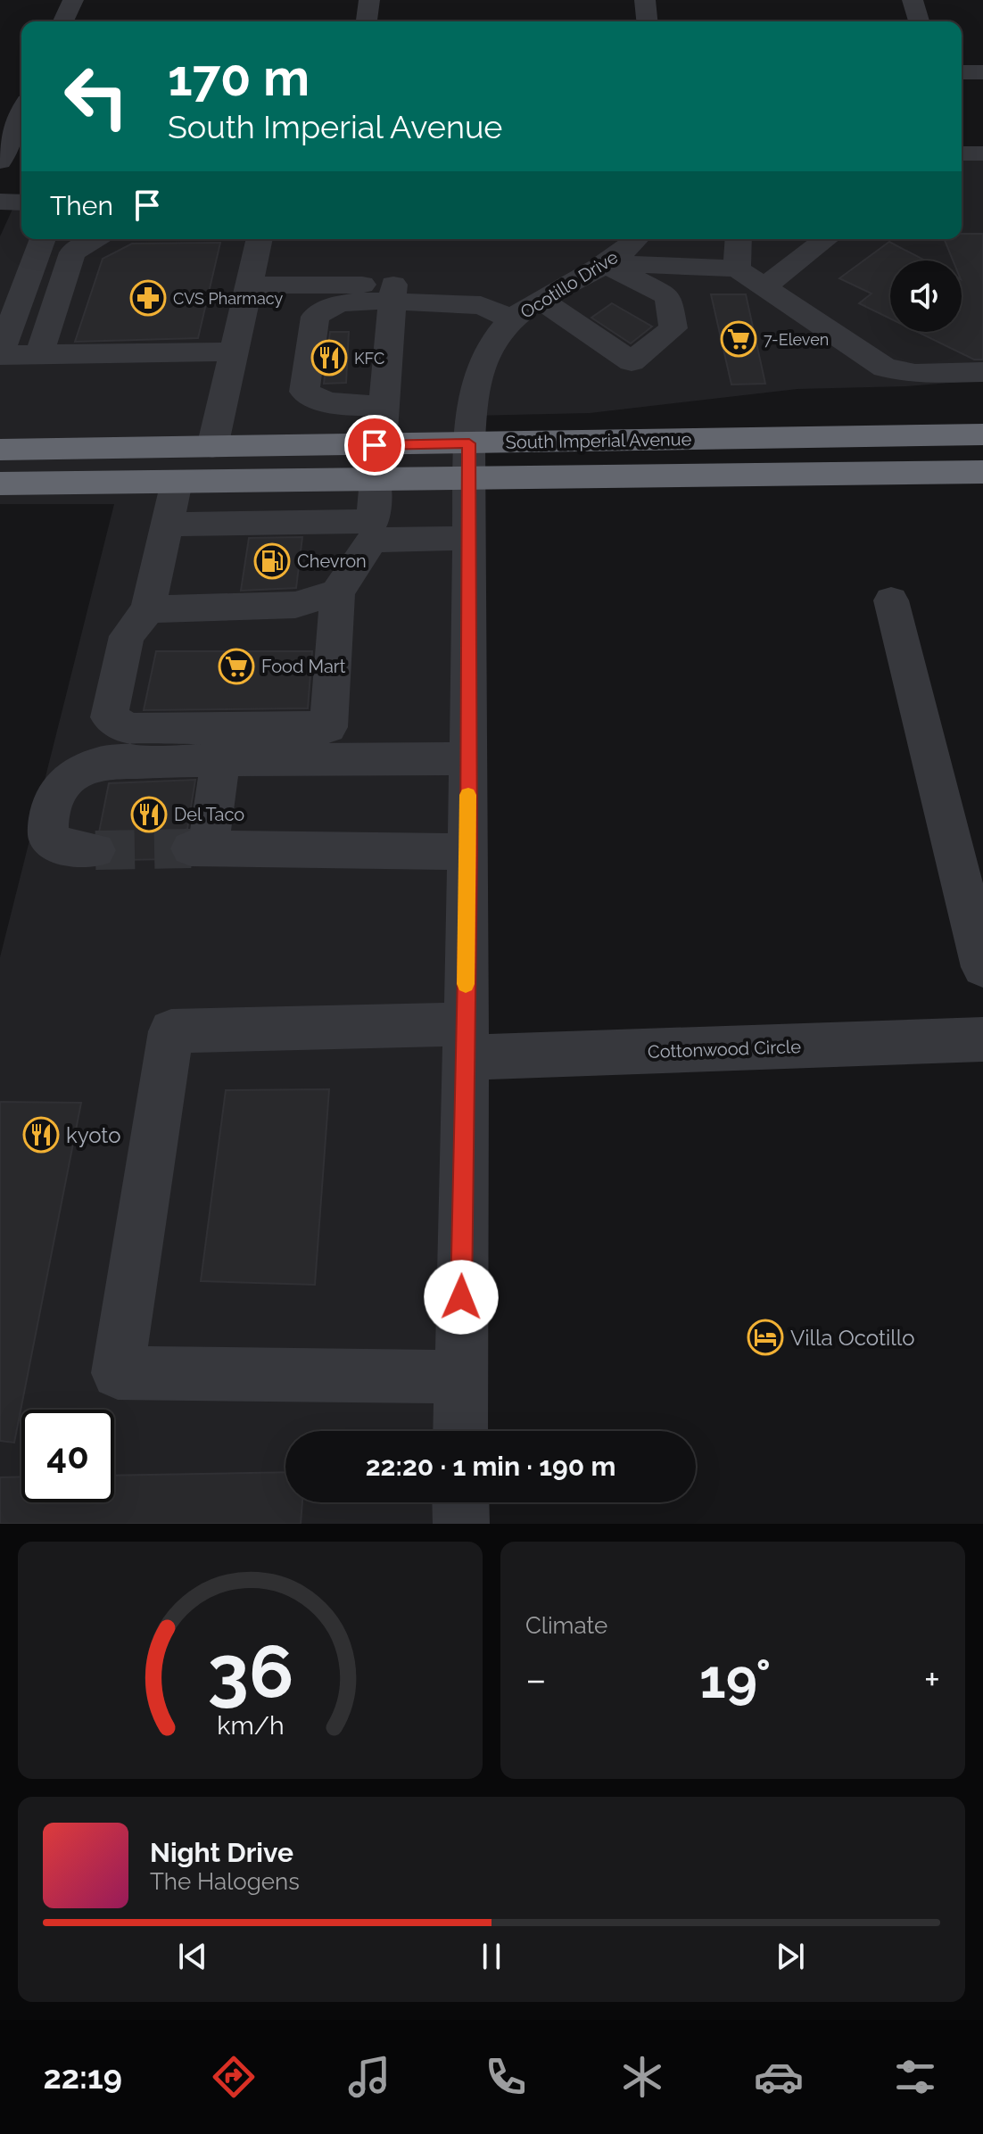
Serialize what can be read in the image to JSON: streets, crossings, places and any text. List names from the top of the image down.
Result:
{
  "streets": {
    "highway": ["South Imperial Avenue"],
    "street": ["Ocotillo Drive", "Cottonwood Circle"]
  },
  "crossings": [
    ["Ocotillo Drive", "South Imperial Avenue"],
    ["Ocotillo Drive", "Cottonwood Circle"]
  ],
  "places": {
    "pharmacy": ["CVS Pharmacy"],
    "supermarket": ["7-Eleven", "Food Mart"],
    "restaurant": ["KFC", "Del Taco", "kyoto"],
    "fuel station": ["Chevron"],
    "hotel": ["Villa Ocotillo"]
  },
  "page": {
    "turn": ["170 m", "South Imperial Avenue"],
    "then": "Then",
    "limit": "40",
    "trip": "22:20 · 1 min · 190 m",
    "tile": "Climate",
    "heat": ["−", "19°", "+"],
    "song": ["Night Drive", "The Halogens"],
    "tabs": "22:19",
    "gauge": ["36", "km/h"]
  }
}
